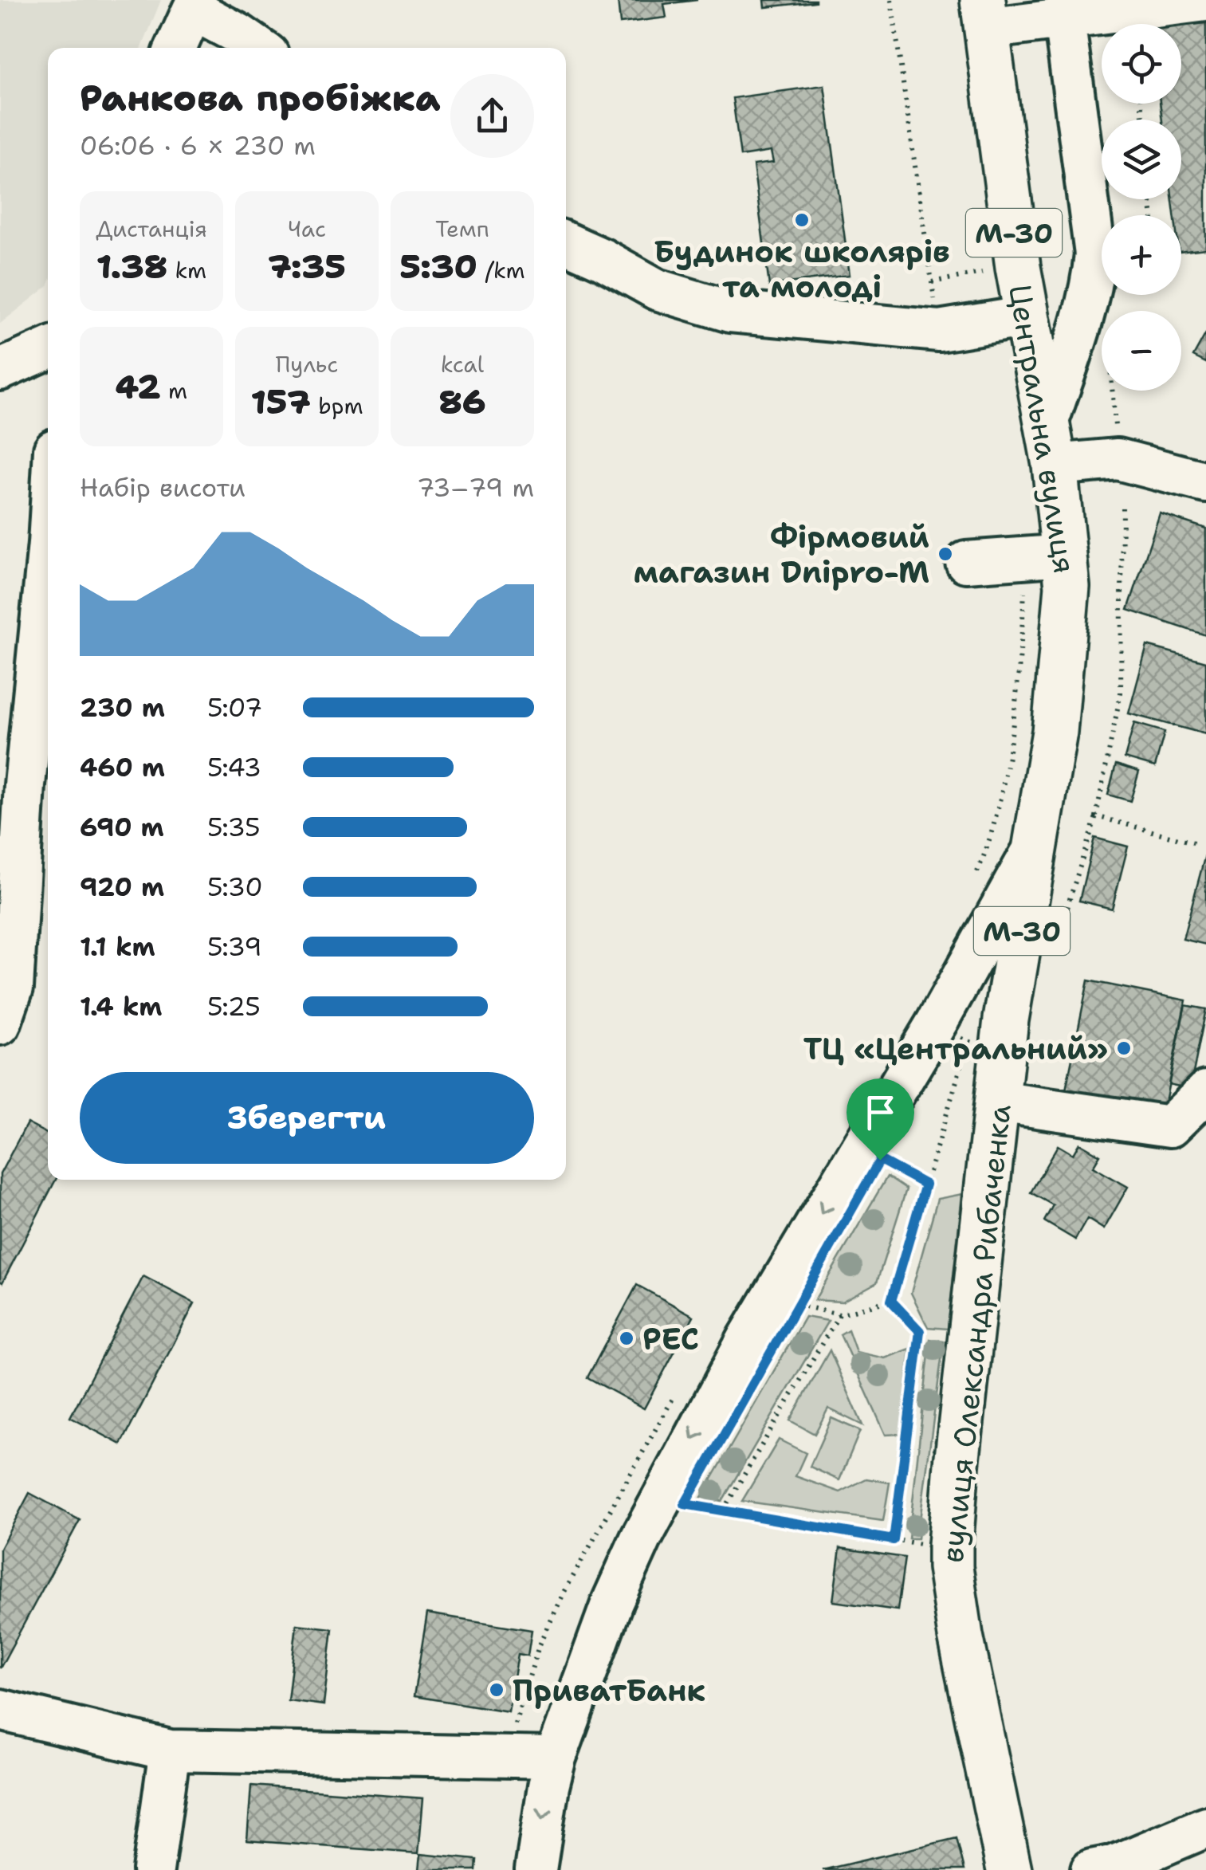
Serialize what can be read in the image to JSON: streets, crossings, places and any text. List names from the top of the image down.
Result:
{
  "streets": {
    "highway": ["М-30", "Центральна вулиця", "вулиця Олександра Рибаченка"]
  },
  "crossings": [
    ["Центральна вулиця", "вулиця Олександра Рибаченка"]
  ],
  "one_way": ["Центральна вулиця"],
  "places": [
    "Будинок школярів та молоді",
    "Фірмовий магазин Dnipro-M",
    "ТЦ «Центральний»",
    "РЕС",
    "ПриватБанк"
  ],
  "page": {
    "map_buttons": ["+", "−"],
    "heading": ["Ранкова пробіжка", "06:06 · 6 × 230 m"],
    "stats": [
      ["Дистанція", "1.38 km"],
      ["Час", "7:35"],
      ["Темп", "5:30 /km"],
      ["42 m"],
      ["Пульс", "157 bpm"],
      ["kcal", "86"]
    ],
    "chart": ["Набір висоти", "73–79 m"],
    "list": [
      {
        "name": "230 m",
        "note": "5:07"
      },
      {
        "name": "460 m",
        "note": "5:43"
      },
      {
        "name": "690 m",
        "note": "5:35"
      },
      {
        "name": "920 m",
        "note": "5:30"
      },
      {
        "name": "1.1 km",
        "note": "5:39"
      },
      {
        "name": "1.4 km",
        "note": "5:25"
      }
    ],
    "buttons": "Зберегти"
  }
}
